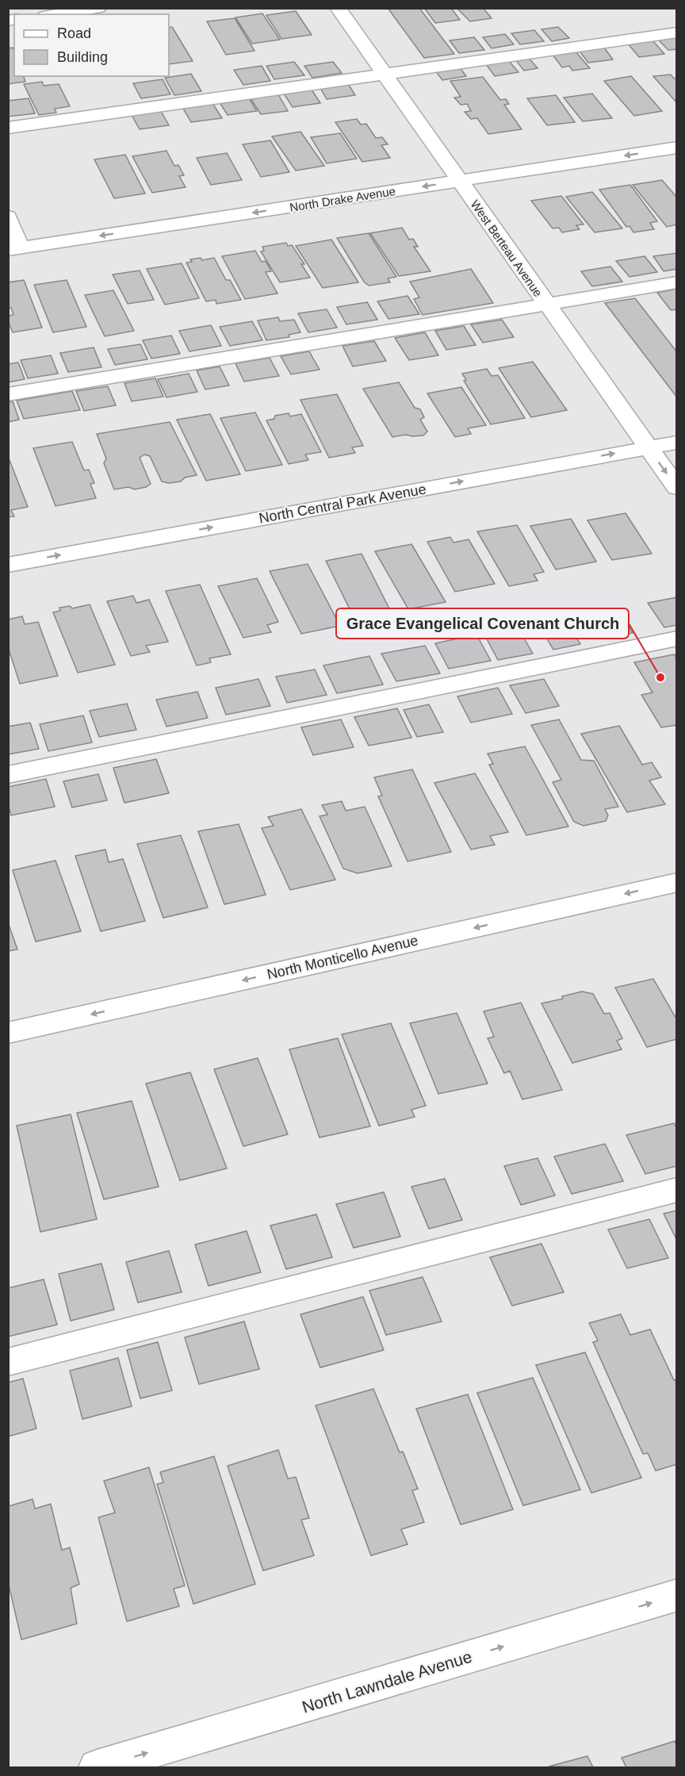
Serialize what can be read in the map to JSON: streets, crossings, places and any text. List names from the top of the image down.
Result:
{
  "streets": {
    "street": [
      "North Drake Avenue",
      "West Berteau Avenue",
      "North Central Park Avenue",
      "North Monticello Avenue",
      "North Lawndale Avenue"
    ]
  },
  "crossings": [
    ["North Drake Avenue", "West Berteau Avenue"],
    ["West Berteau Avenue", "North Central Park Avenue"]
  ],
  "one_way": ["North Monticello Avenue", "North Lawndale Avenue"],
  "places": ["Grace Evangelical Covenant Church"],
  "legend": ["Road", "Building"]
}
